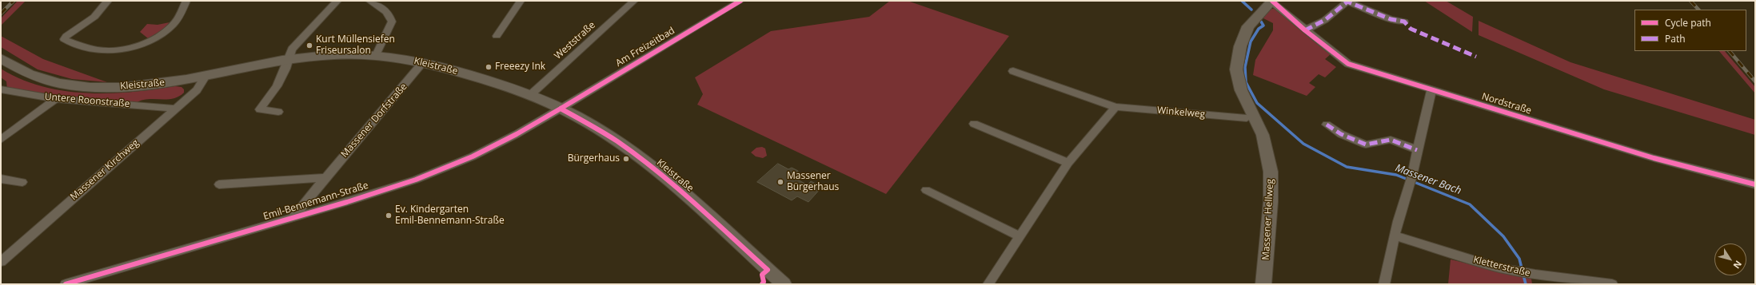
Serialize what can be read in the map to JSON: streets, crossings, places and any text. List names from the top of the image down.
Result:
{
  "streets": {
    "main road": ["Kleistraße", "Massener Hellweg"],
    "street": [
      "Weststraße",
      "Am Freizeitbad",
      "Untere Roonstraße",
      "Nordstraße",
      "Winkelweg",
      "Massener Dorfstraße",
      "Massener Kirchweg",
      "Emil-Bennemann-Straße",
      "Kletterstraße"
    ]
  },
  "crossings": [
    ["Weststraße", "Kleistraße"],
    ["Am Freizeitbad", "Kleistraße"],
    ["Am Freizeitbad", "Emil-Bennemann-Straße"],
    ["Kleistraße", "Massener Dorfstraße"],
    ["Kleistraße", "Massener Kirchweg"],
    ["Kleistraße", "Emil-Bennemann-Straße"],
    ["Untere Roonstraße", "Massener Kirchweg"],
    ["Nordstraße", "Massener Hellweg"],
    ["Massener Dorfstraße", "Emil-Bennemann-Straße"]
  ],
  "water": ["Massener Bach"],
  "places": [
    "Kurt Müllensiefen Friseursalon",
    "Freeezy Ink",
    "Bürgerhaus",
    "Massener Bürgerhaus",
    "Ev. Kindergarten Emil-Bennemann-Straße"
  ],
  "legend": ["Cycle path", "Path"],
  "north": "bottom right"
}
